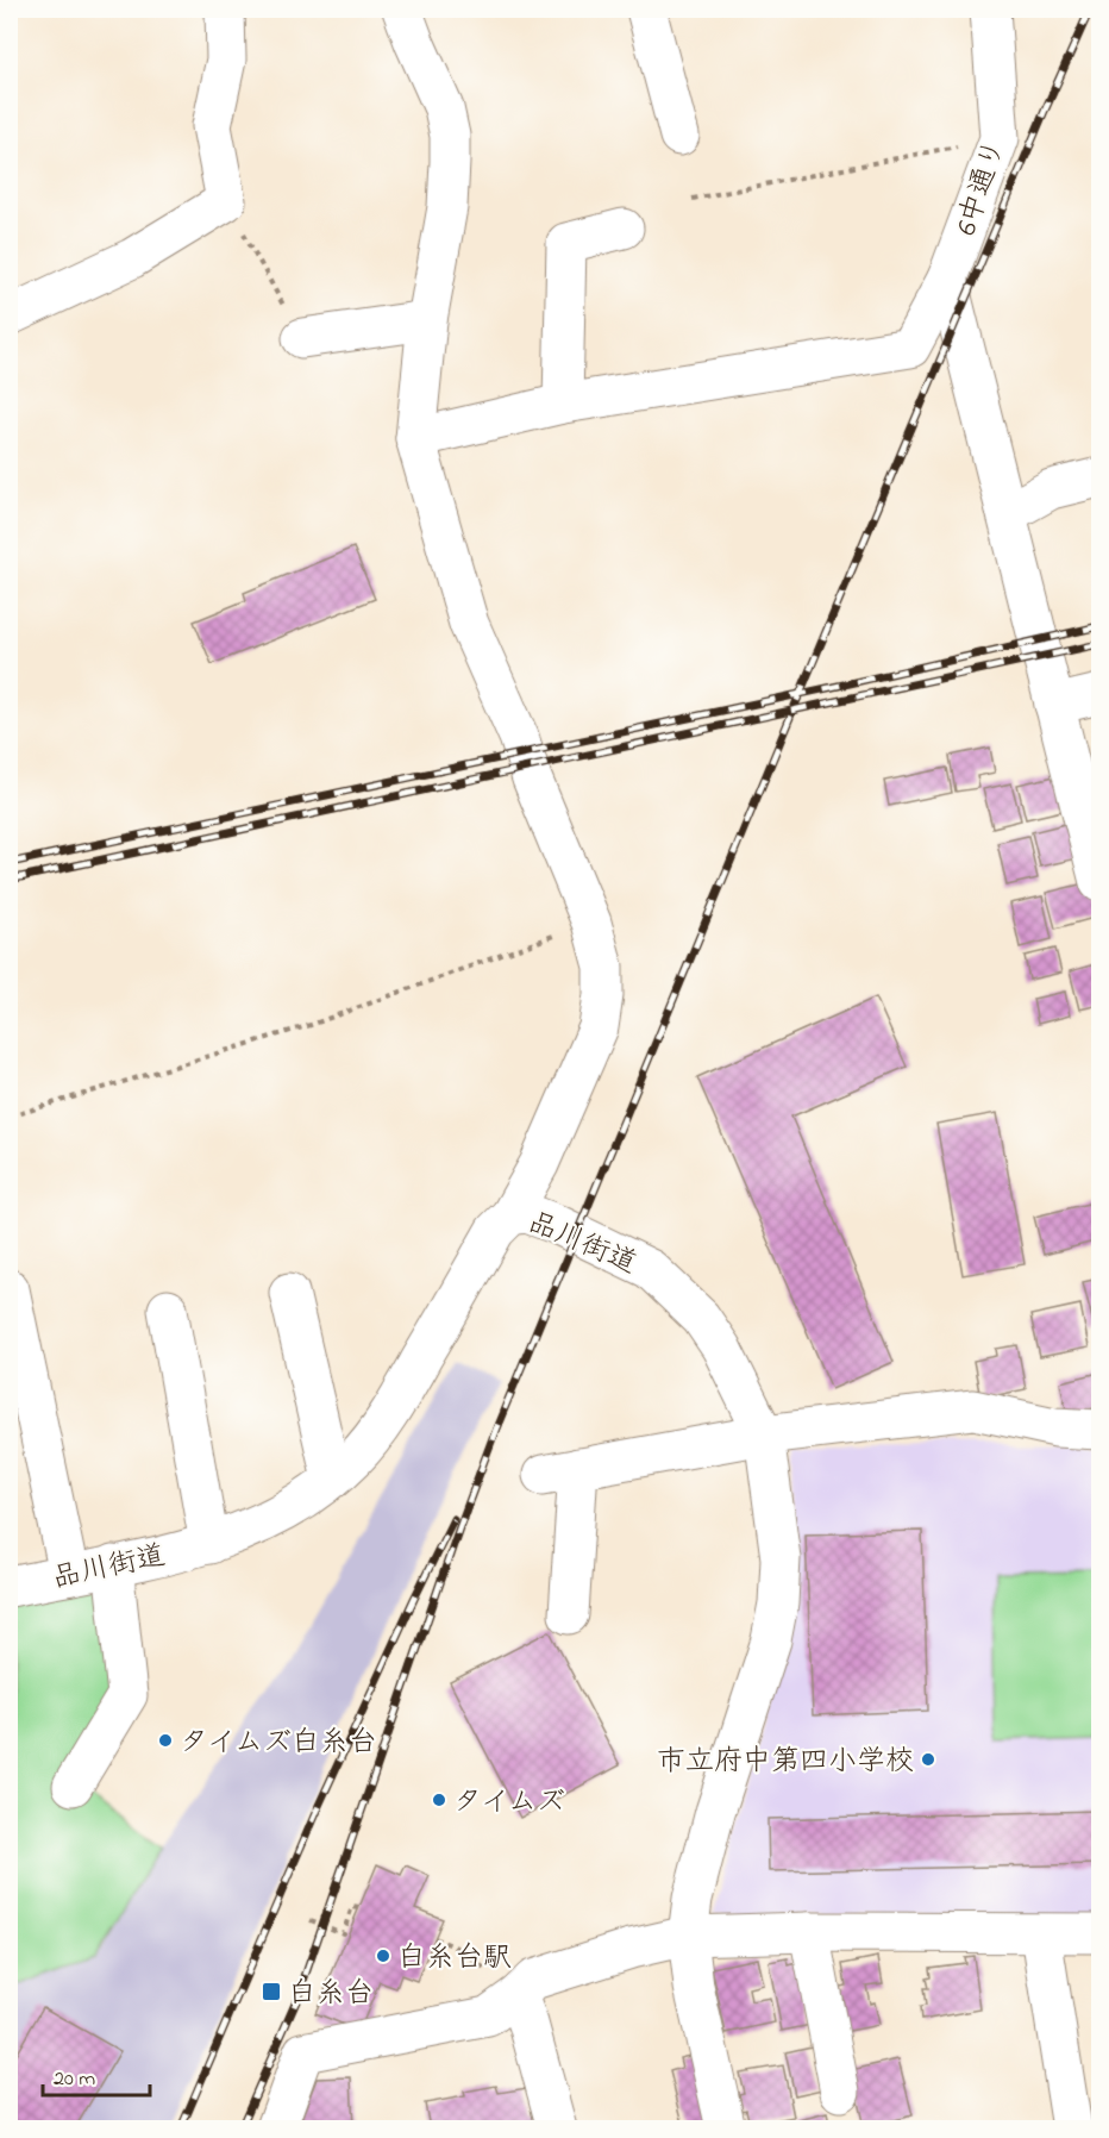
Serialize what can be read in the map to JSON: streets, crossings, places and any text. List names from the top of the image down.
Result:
{
  "streets": {
    "street": ["6中通り", "品川街道"]
  },
  "places": {
    "other": [
      "タイムズ白糸台",
      "市立府中第四小学校",
      "タイムズ",
      "白糸台駅"
    ],
    "transit": ["白糸台"]
  },
  "scale_bar": "20 m"
}
